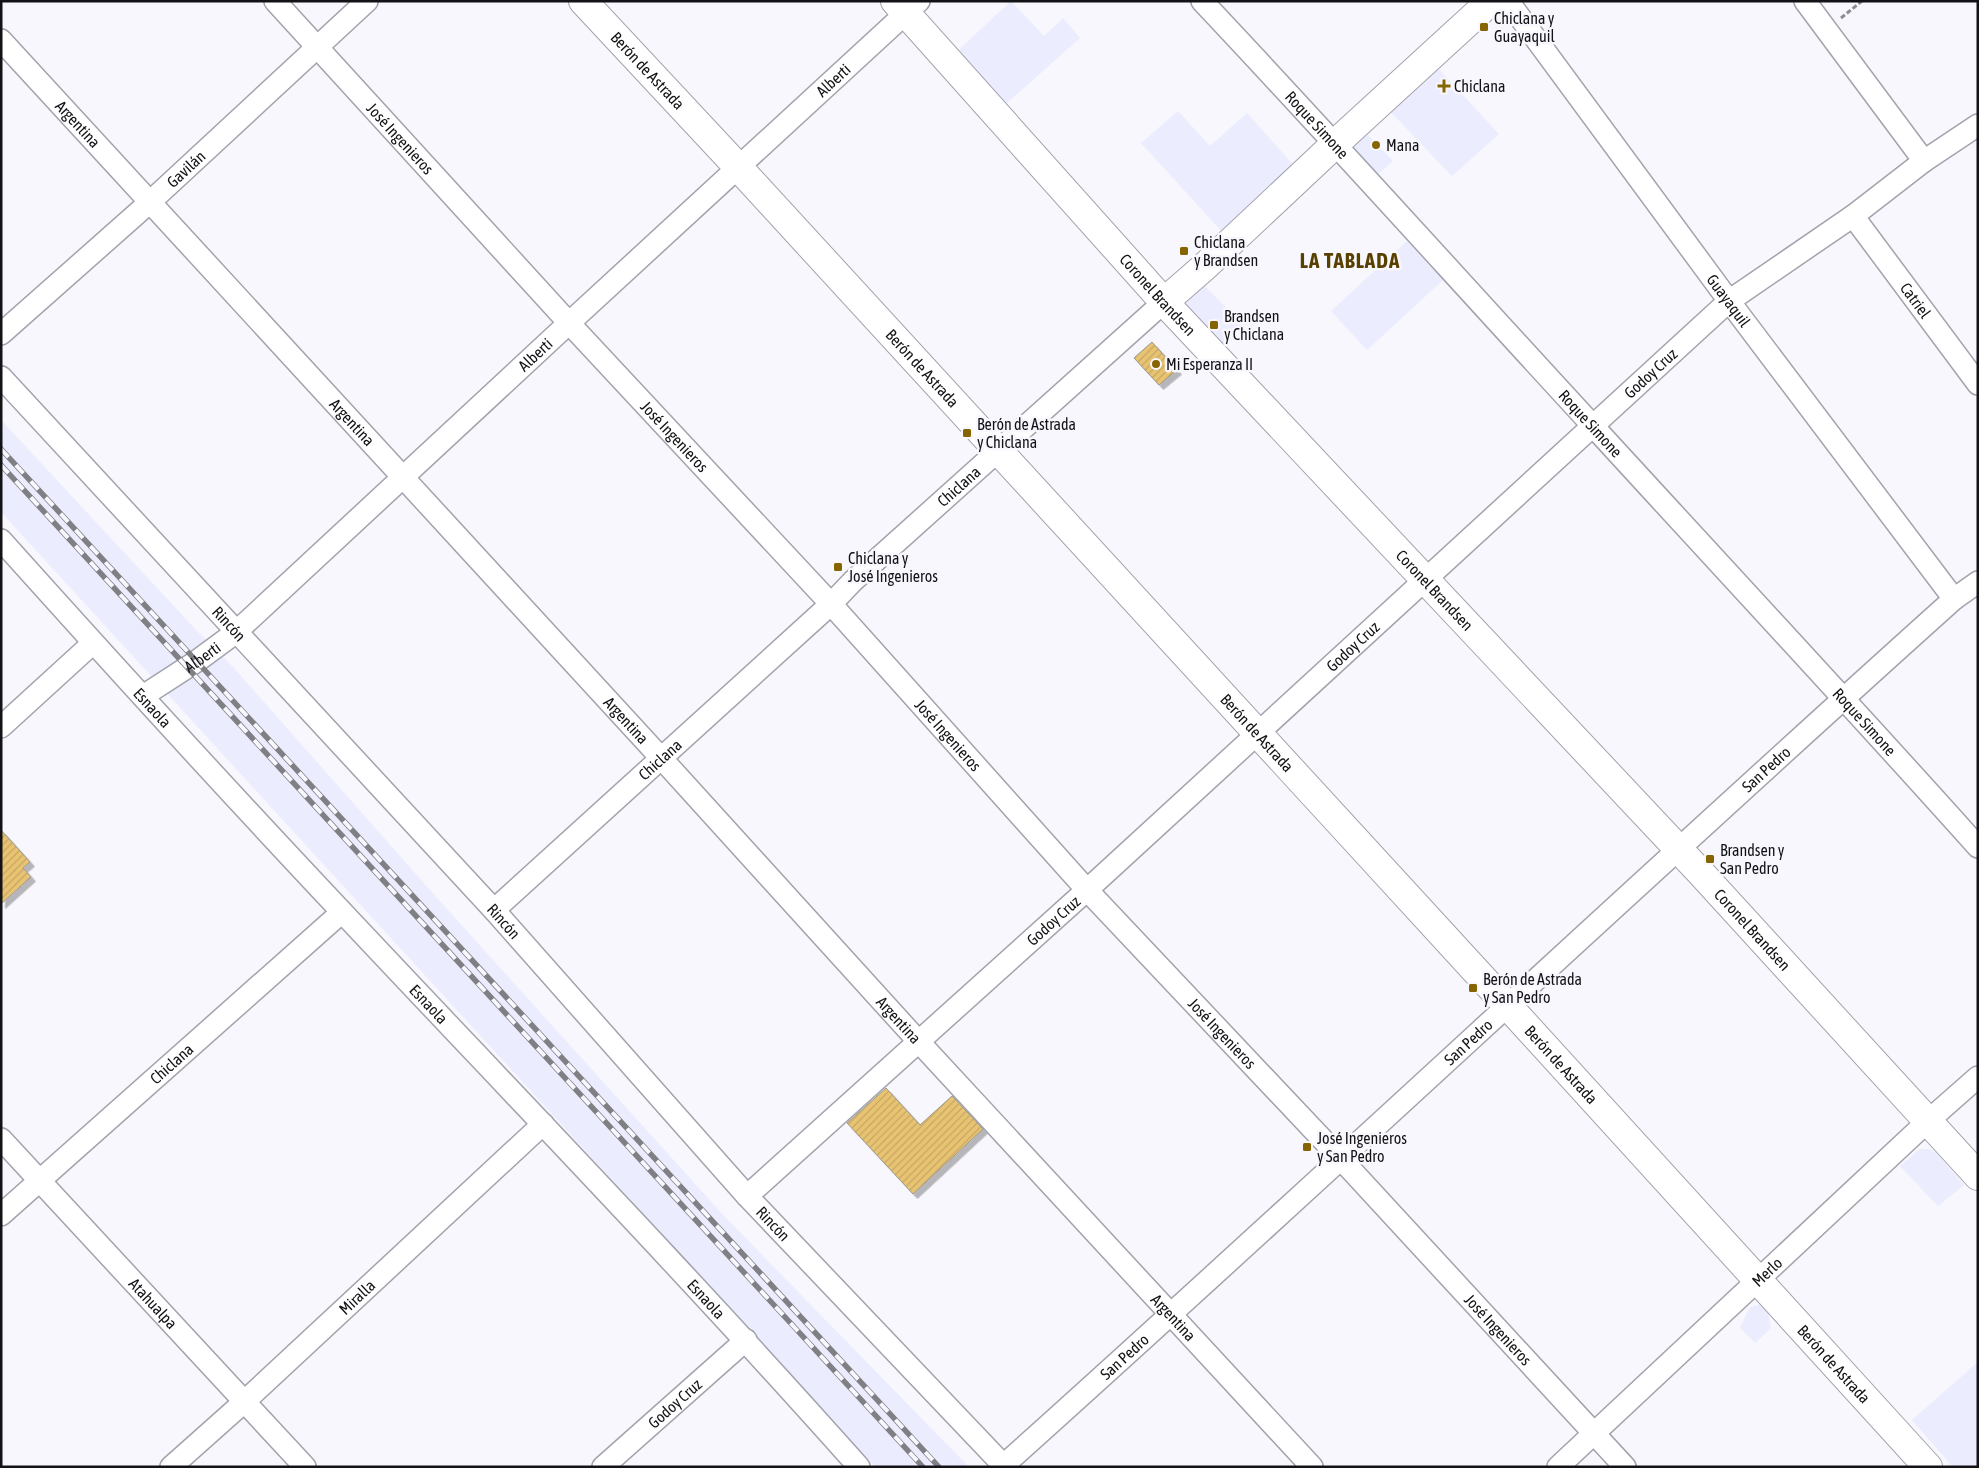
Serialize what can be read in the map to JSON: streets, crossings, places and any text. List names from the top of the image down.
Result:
{
  "streets": {
    "street": [
      "Berón de Astrada",
      "Alberti",
      "Argentina",
      "Roque Simone",
      "José Ingenieros",
      "Gavilán",
      "Coronel Brandsen",
      "Catriel",
      "Guayaquil",
      "Godoy Cruz",
      "Chiclana",
      "Rincón",
      "Esnaola",
      "San Pedro",
      "Merlo",
      "Miralla",
      "Atahualpa"
    ]
  },
  "crossings": [
    ["Berón de Astrada", "Alberti"],
    ["Berón de Astrada", "Godoy Cruz"],
    ["Berón de Astrada", "Chiclana"],
    ["Berón de Astrada", "San Pedro"],
    ["Berón de Astrada", "Merlo"],
    ["Alberti", "Argentina"],
    ["Alberti", "José Ingenieros"],
    ["Alberti", "Coronel Brandsen"],
    ["Alberti", "Rincón"],
    ["Alberti", "Esnaola"],
    ["Argentina", "Gavilán"],
    ["Argentina", "Godoy Cruz"],
    ["Argentina", "Chiclana"],
    ["Argentina", "San Pedro"],
    ["Roque Simone", "Godoy Cruz"],
    ["Roque Simone", "Chiclana"],
    ["Roque Simone", "San Pedro"],
    ["José Ingenieros", "Gavilán"],
    ["José Ingenieros", "Godoy Cruz"],
    ["José Ingenieros", "Chiclana"],
    ["José Ingenieros", "San Pedro"],
    ["José Ingenieros", "Merlo"],
    ["Coronel Brandsen", "Godoy Cruz"],
    ["Coronel Brandsen", "Chiclana"],
    ["Coronel Brandsen", "San Pedro"],
    ["Coronel Brandsen", "Merlo"],
    ["Catriel", "Godoy Cruz"],
    ["Guayaquil", "Godoy Cruz"],
    ["Guayaquil", "San Pedro"],
    ["Godoy Cruz", "Rincón"],
    ["Godoy Cruz", "Esnaola"],
    ["Chiclana", "Rincón"],
    ["Chiclana", "Esnaola"],
    ["Chiclana", "Atahualpa"],
    ["Rincón", "San Pedro"],
    ["Esnaola", "Miralla"],
    ["Miralla", "Atahualpa"]
  ],
  "districts": ["LA TABLADA"],
  "places": {
    "transit": [
      "Chiclana y Guayaquil",
      "Chiclana y Brandsen",
      "Brandsen y Chiclana",
      "Berón de Astrada y Chiclana",
      "Chiclana y José Ingenieros",
      "Brandsen y San Pedro",
      "Berón de Astrada y San Pedro",
      "José Ingenieros y San Pedro"
    ],
    "health": ["Chiclana"],
    "other": ["Mana", "Mi Esperanza II"]
  }
}
